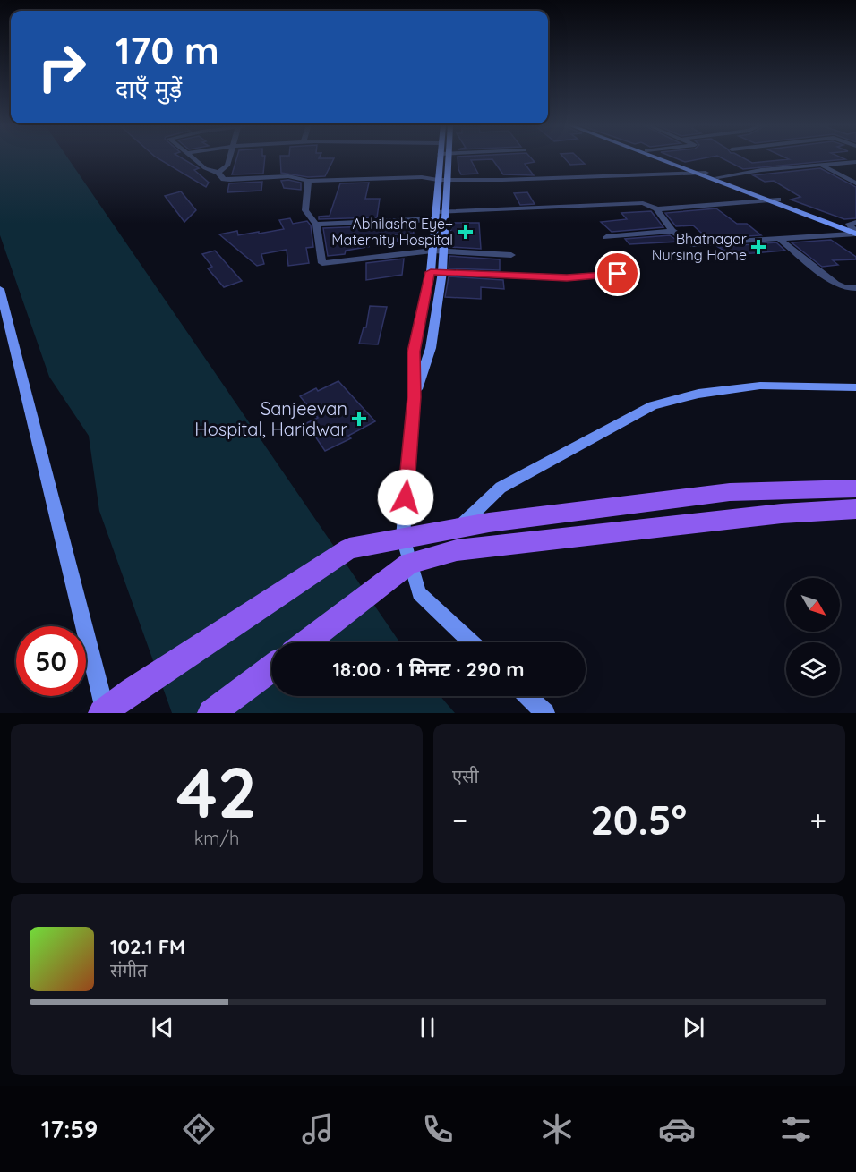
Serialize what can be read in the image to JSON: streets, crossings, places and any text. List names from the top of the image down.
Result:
{
  "places": {
    "health": ["Abhilasha Eye+ Maternity Hospital", "Bhatnagar Nursing Home", "Sanjeevan Hospital, Haridwar"]
  },
  "north": "bottom right",
  "page": {
    "turn": ["170 m", "दाएँ मुड़ें"],
    "limit": "50",
    "trip": "18:00 · 1 मिनट · 290 m",
    "tile": [
      ["42", "km/h"],
      "एसी"
    ],
    "heat": ["−", "20.5°", "+"],
    "song": ["102.1 FM", "संगीत"],
    "tabs": "17:59"
  }
}
